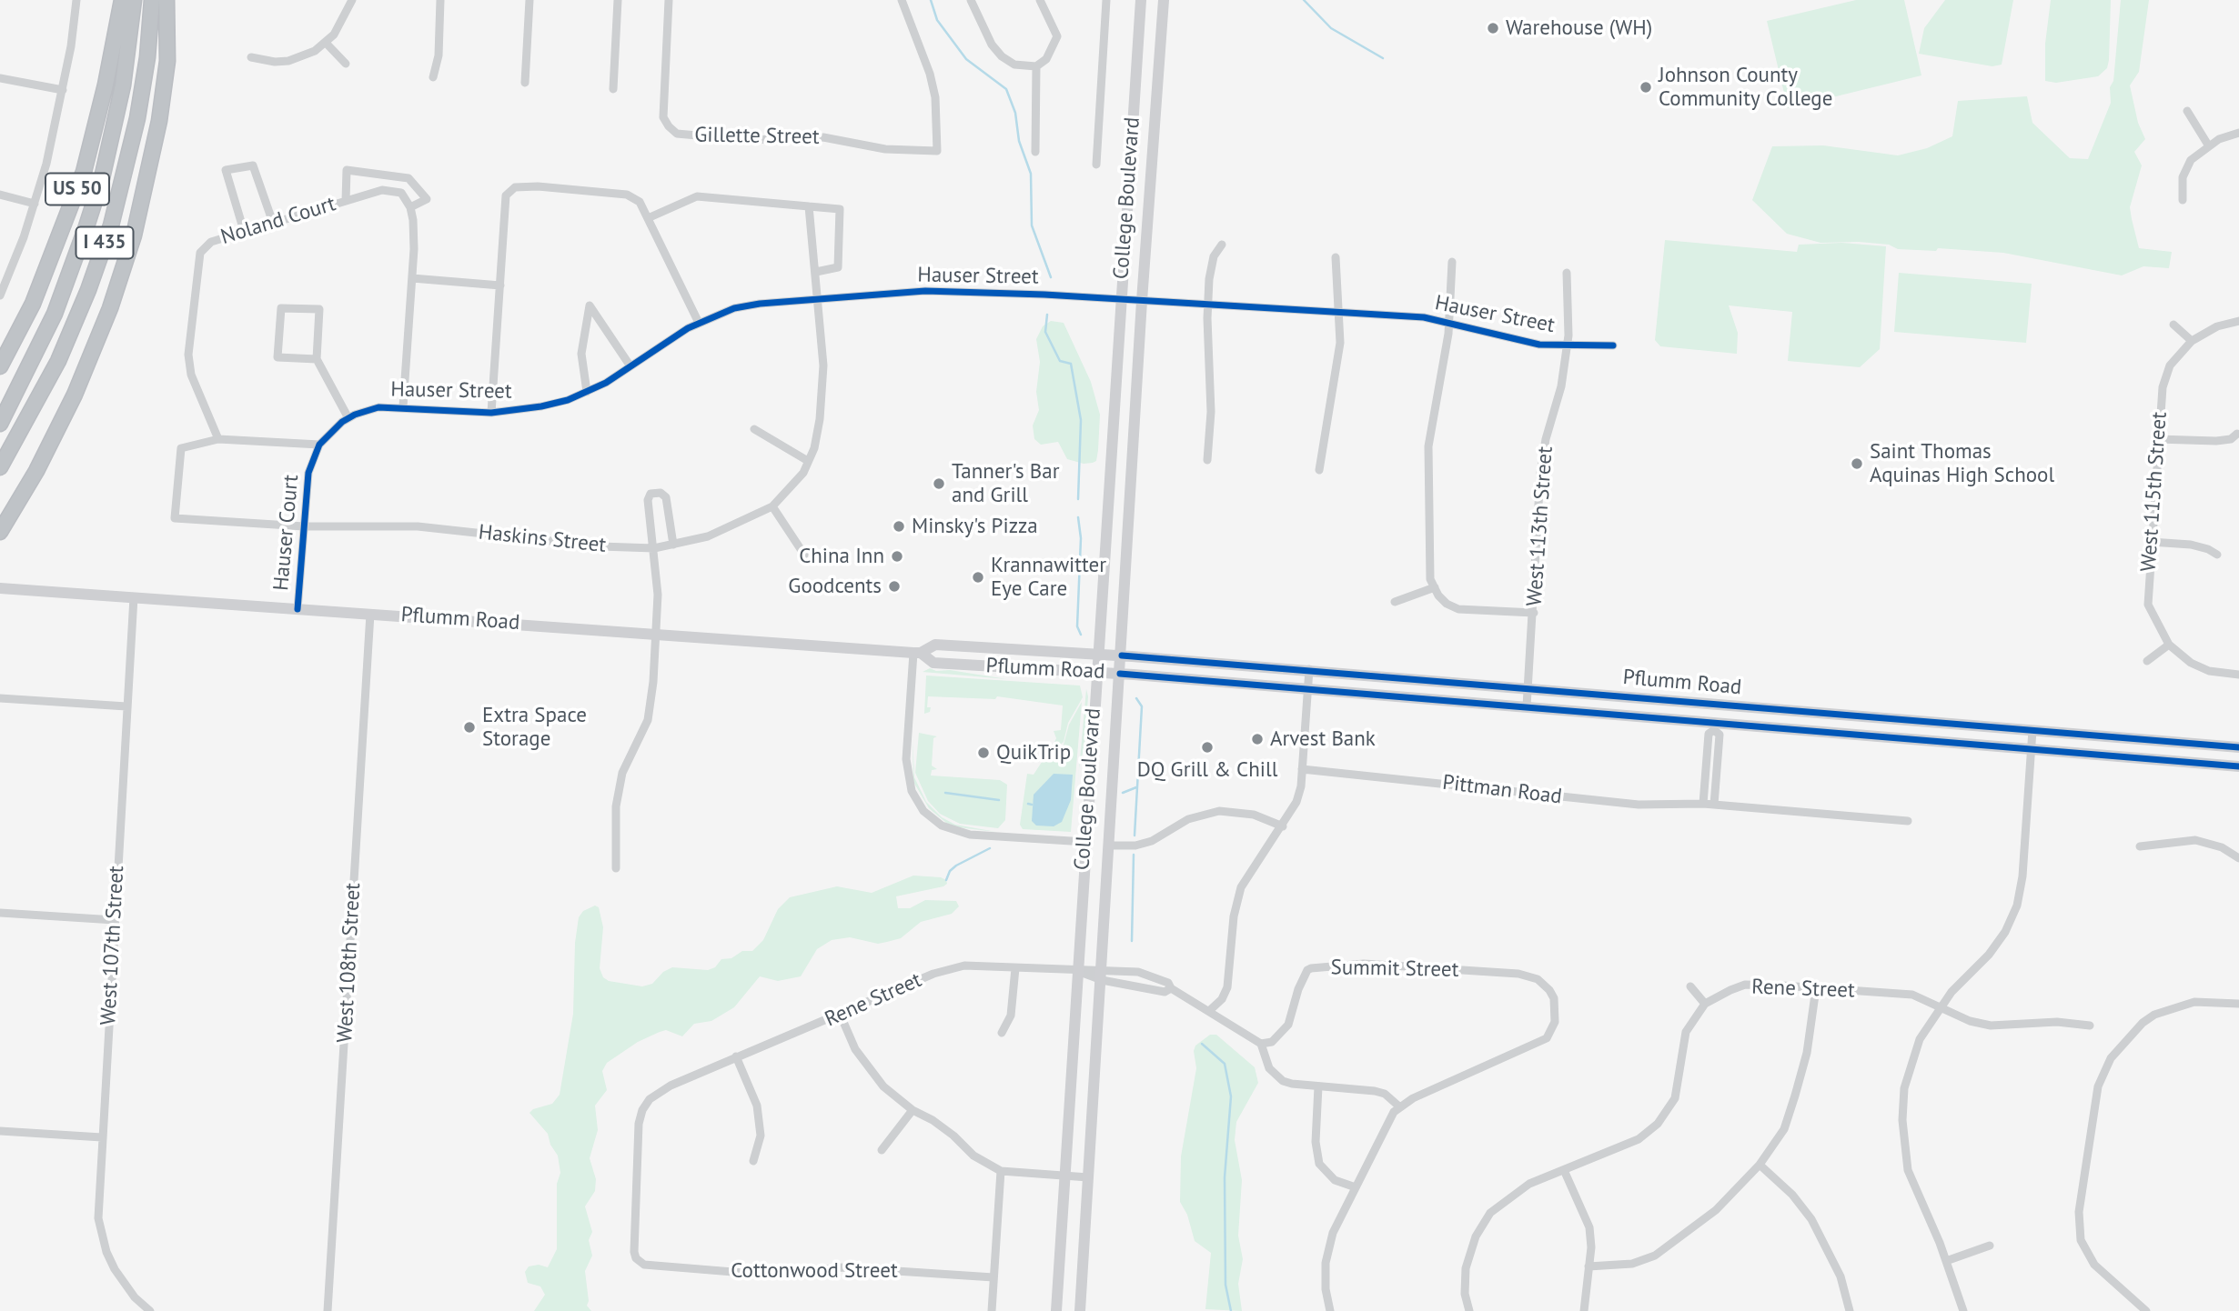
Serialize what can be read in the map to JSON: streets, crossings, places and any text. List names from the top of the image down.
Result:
{
  "streets": {
    "highway": ["US 50", "I 435"],
    "main road": ["College Boulevard", "Pflumm Road"],
    "street": [
      "Gillette Street",
      "Noland Court",
      "Hauser Street",
      "West 115th Street",
      "West 113th Street",
      "Hauser Court",
      "Haskins Street",
      "Pittman Road",
      "West 107th Street",
      "West 108th Street",
      "Summit Street",
      "Rene Street",
      "Cottonwood Street"
    ]
  },
  "crossings": [
    ["College Boulevard", "Hauser Street"],
    ["College Boulevard", "Pflumm Road"],
    ["College Boulevard", "Rene Street"],
    ["Noland Court", "Hauser Street"],
    ["Noland Court", "Haskins Street"],
    ["Hauser Street", "West 113th Street"],
    ["Hauser Street", "Hauser Court"],
    ["Hauser Street", "Haskins Street"],
    ["West 113th Street", "Pflumm Road"],
    ["Hauser Court", "Haskins Street"],
    ["Hauser Court", "Pflumm Road"],
    ["Pflumm Road", "West 107th Street"],
    ["Pflumm Road", "West 108th Street"],
    ["Summit Street", "Rene Street"],
    ["Rene Street", "Cottonwood Street"]
  ],
  "places": [
    "Warehouse (WH)",
    "Johnson County Community College",
    "Saint Thomas Aquinas High School",
    "Tanner's Bar and Grill",
    "Minsky's Pizza",
    "China Inn",
    "Krannawitter Eye Care",
    "Goodcents",
    "Extra Space Storage",
    "Arvest Bank",
    "DQ Grill & Chill",
    "QuikTrip"
  ]
}
